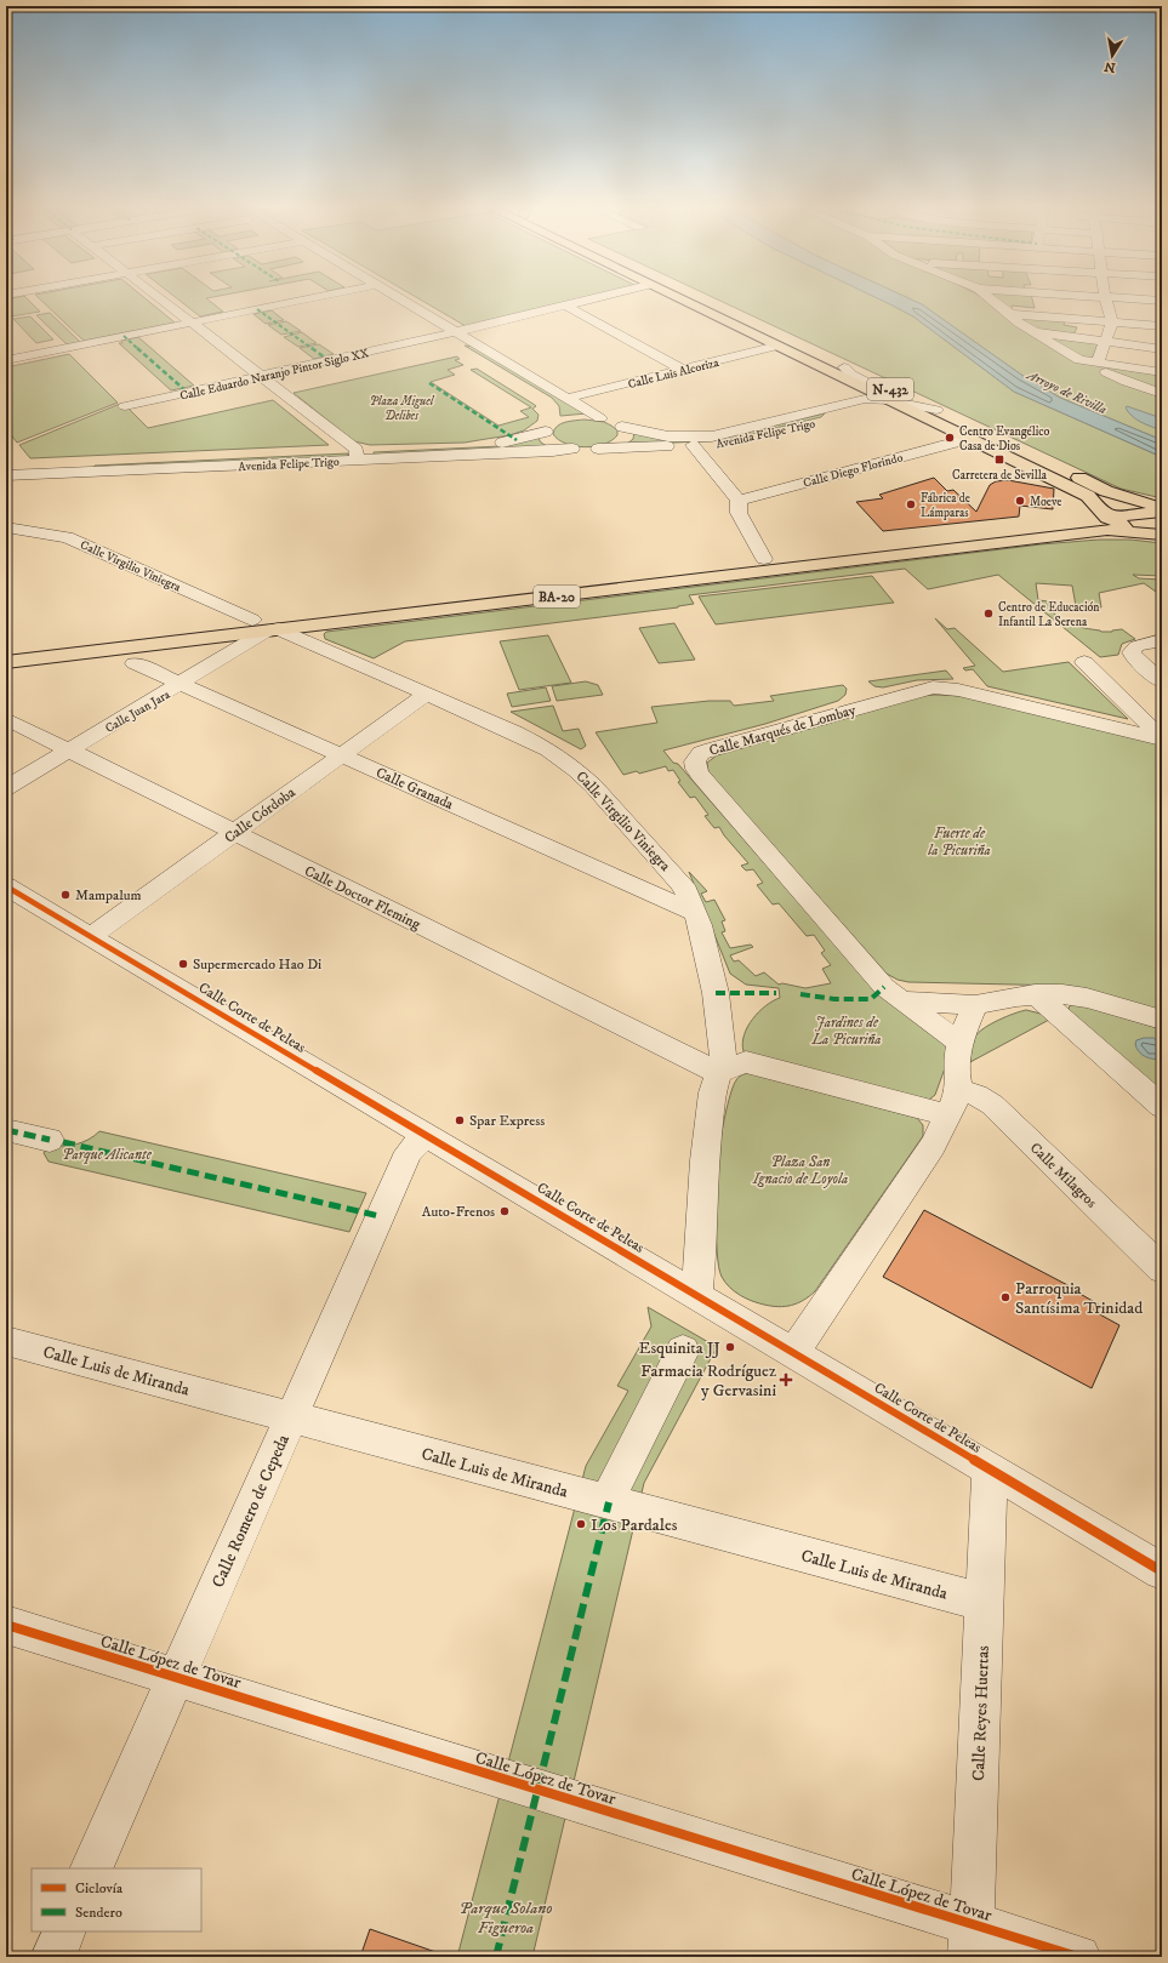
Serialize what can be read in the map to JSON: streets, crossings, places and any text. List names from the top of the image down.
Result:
{
  "streets": {
    "highway": ["N-432", "BA-20"],
    "street": [
      "Calle Luis Alcoriza",
      "Calle Eduardo Naranjo Pintor Siglo XX",
      "Avenida Felipe Trigo",
      "Calle Diego Florindo",
      "Calle Virgilio Viniegra",
      "Calle Juan Jara",
      "Calle Marqués de Lombay",
      "Calle Granada",
      "Calle Córdoba",
      "Calle Doctor Fleming",
      "Calle Corte de Peleas",
      "Calle Milagros",
      "Calle Luis de Miranda",
      "Calle Romero de Cepeda",
      "Calle López de Tovar",
      "Calle Reyes Huertas"
    ]
  },
  "crossings": [
    ["N-432", "Avenida Felipe Trigo"],
    ["Calle Virgilio Viniegra", "BA-20"],
    ["Calle Virgilio Viniegra", "Calle Juan Jara"],
    ["Calle Virgilio Viniegra", "Calle Granada"],
    ["Calle Virgilio Viniegra", "Calle Córdoba"],
    ["Calle Virgilio Viniegra", "Calle Doctor Fleming"],
    ["BA-20", "Calle Juan Jara"],
    ["Calle Juan Jara", "Calle Granada"],
    ["Calle Juan Jara", "Calle Doctor Fleming"],
    ["Calle Granada", "Calle Córdoba"],
    ["Calle Córdoba", "Calle Doctor Fleming"],
    ["Calle Córdoba", "Calle Corte de Peleas"],
    ["Calle Corte de Peleas", "Calle Romero de Cepeda"],
    ["Calle Corte de Peleas", "Calle Reyes Huertas"],
    ["Calle Luis de Miranda", "Calle Romero de Cepeda"],
    ["Calle Luis de Miranda", "Calle Reyes Huertas"],
    ["Calle Romero de Cepeda", "Calle López de Tovar"],
    ["Calle López de Tovar", "Calle Reyes Huertas"]
  ],
  "water": ["Arroyo de Rivilla"],
  "parks": [
    "Plaza Miguel Delibes",
    "Fuerte de la Picuriña",
    "Jardines de La Picuriña",
    "Parque Alicante",
    "Plaza San Ignacio de Loyola",
    "Parque Solano Figueroa"
  ],
  "places": {
    "other": [
      "Centro Evangélico Casa de Dios",
      "Moeve",
      "Fábrica de Lámparas",
      "Centro de Educación Infantil La Serena",
      "Mampalum",
      "Supermercado Hao Di",
      "Spar Express",
      "Auto-Frenos",
      "Parroquia Santísima Trinidad",
      "Esquinita JJ",
      "Los Pardales"
    ],
    "transit": ["Carretera de Sevilla"],
    "health": ["Farmacia Rodríguez y Gervasini"]
  },
  "legend": ["Ciclovía", "Sendero"],
  "north": "bottom"
}
